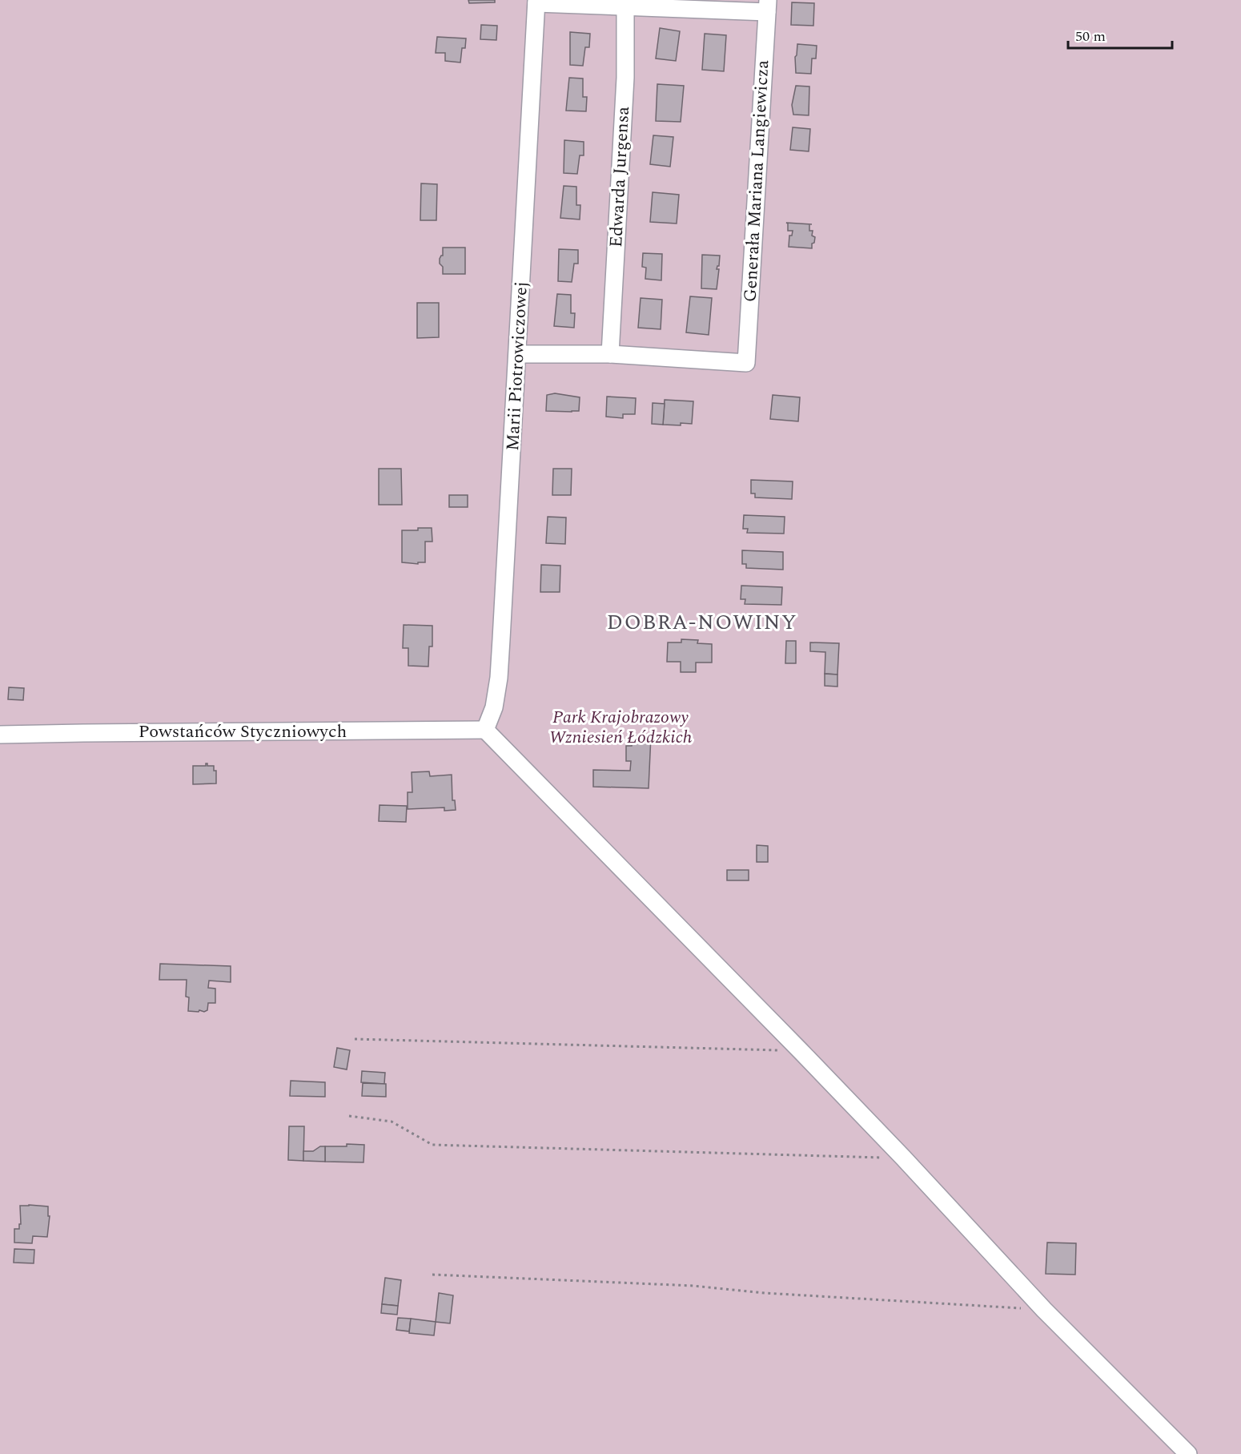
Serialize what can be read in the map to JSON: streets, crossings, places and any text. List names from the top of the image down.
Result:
{
  "streets": {
    "street": [
      "Edwarda Jurgensa",
      "Generała Mariana Langiewicza",
      "Marii Piotrowiczowej",
      "Powstańców Styczniowych"
    ]
  },
  "crossings": [
    ["Edwarda Jurgensa", "Generała Mariana Langiewicza"],
    ["Marii Piotrowiczowej", "Powstańców Styczniowych"]
  ],
  "districts": ["DOBRA-NOWINY"],
  "parks": ["Park Krajobrazowy Wzniesień Łódzkich"],
  "scale_bar": "50 m"
}
